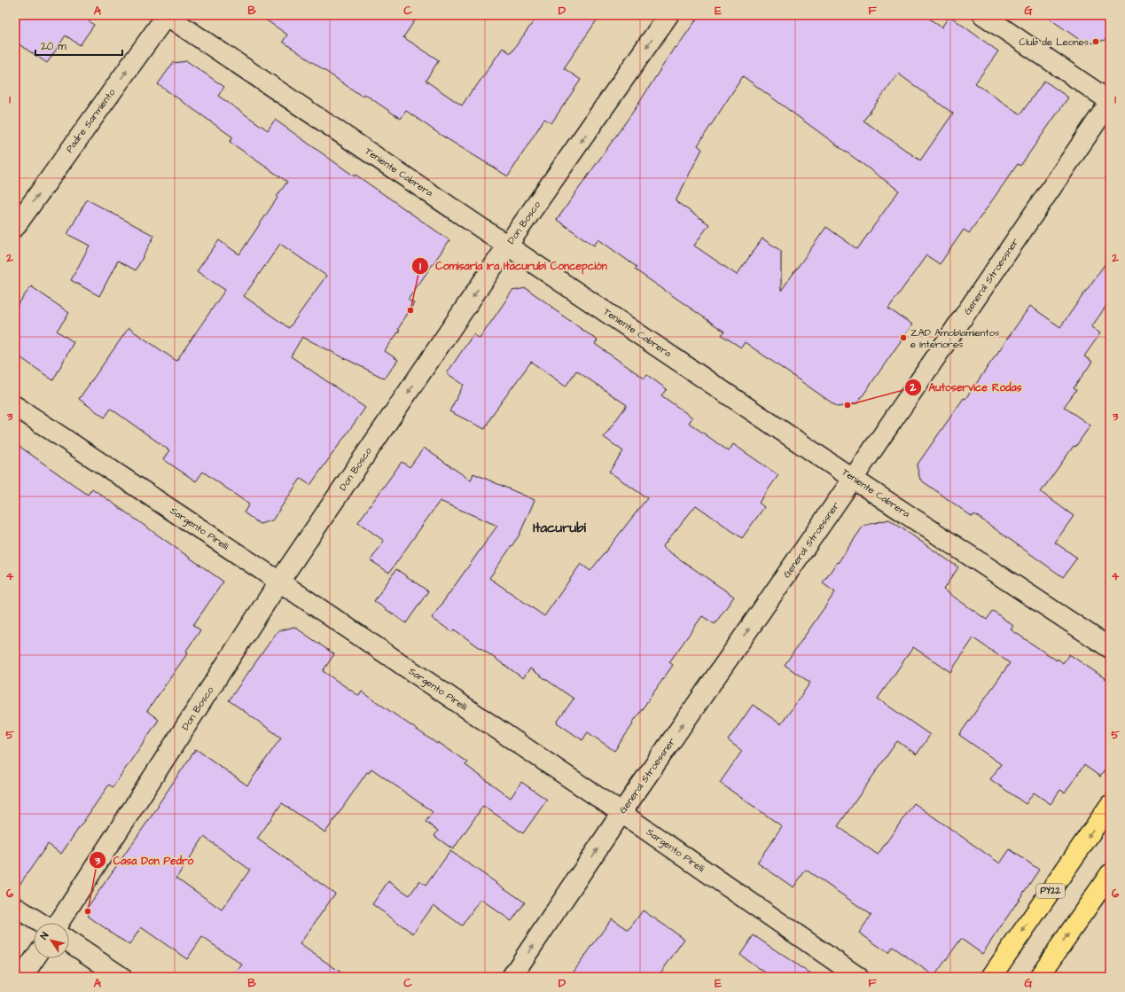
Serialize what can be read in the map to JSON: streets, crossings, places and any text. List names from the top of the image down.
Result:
{
  "streets": {
    "highway": ["PY22"],
    "street": [
      "Padre Sarmiento",
      "Teniente Cabrera",
      "Don Bosco",
      "General Stroessner",
      "Sargento Pirelli"
    ]
  },
  "crossings": [
    ["Padre Sarmiento", "Teniente Cabrera"],
    ["Teniente Cabrera", "Don Bosco"],
    ["Teniente Cabrera", "General Stroessner"],
    ["Don Bosco", "Sargento Pirelli"],
    ["General Stroessner", "Sargento Pirelli"]
  ],
  "one_way": ["Padre Sarmiento", "Don Bosco", "General Stroessner"],
  "districts": ["Itacurubí"],
  "places": [
    "Club de Leones",
    "Comisaría 1ra Itacurubi Concepción",
    "ZAD Amoblamientos e Interiores",
    "Autoservice Rodas",
    "Casa Don Pedro"
  ],
  "scale_bar": "20 m",
  "north": "top left",
  "grid": {
    "columns": [
      "A",
      "B",
      "C",
      "D",
      "E",
      "F",
      "G"
    ],
    "rows": [
      "1",
      "2",
      "3",
      "4",
      "5",
      "6"
    ]
  }
}
